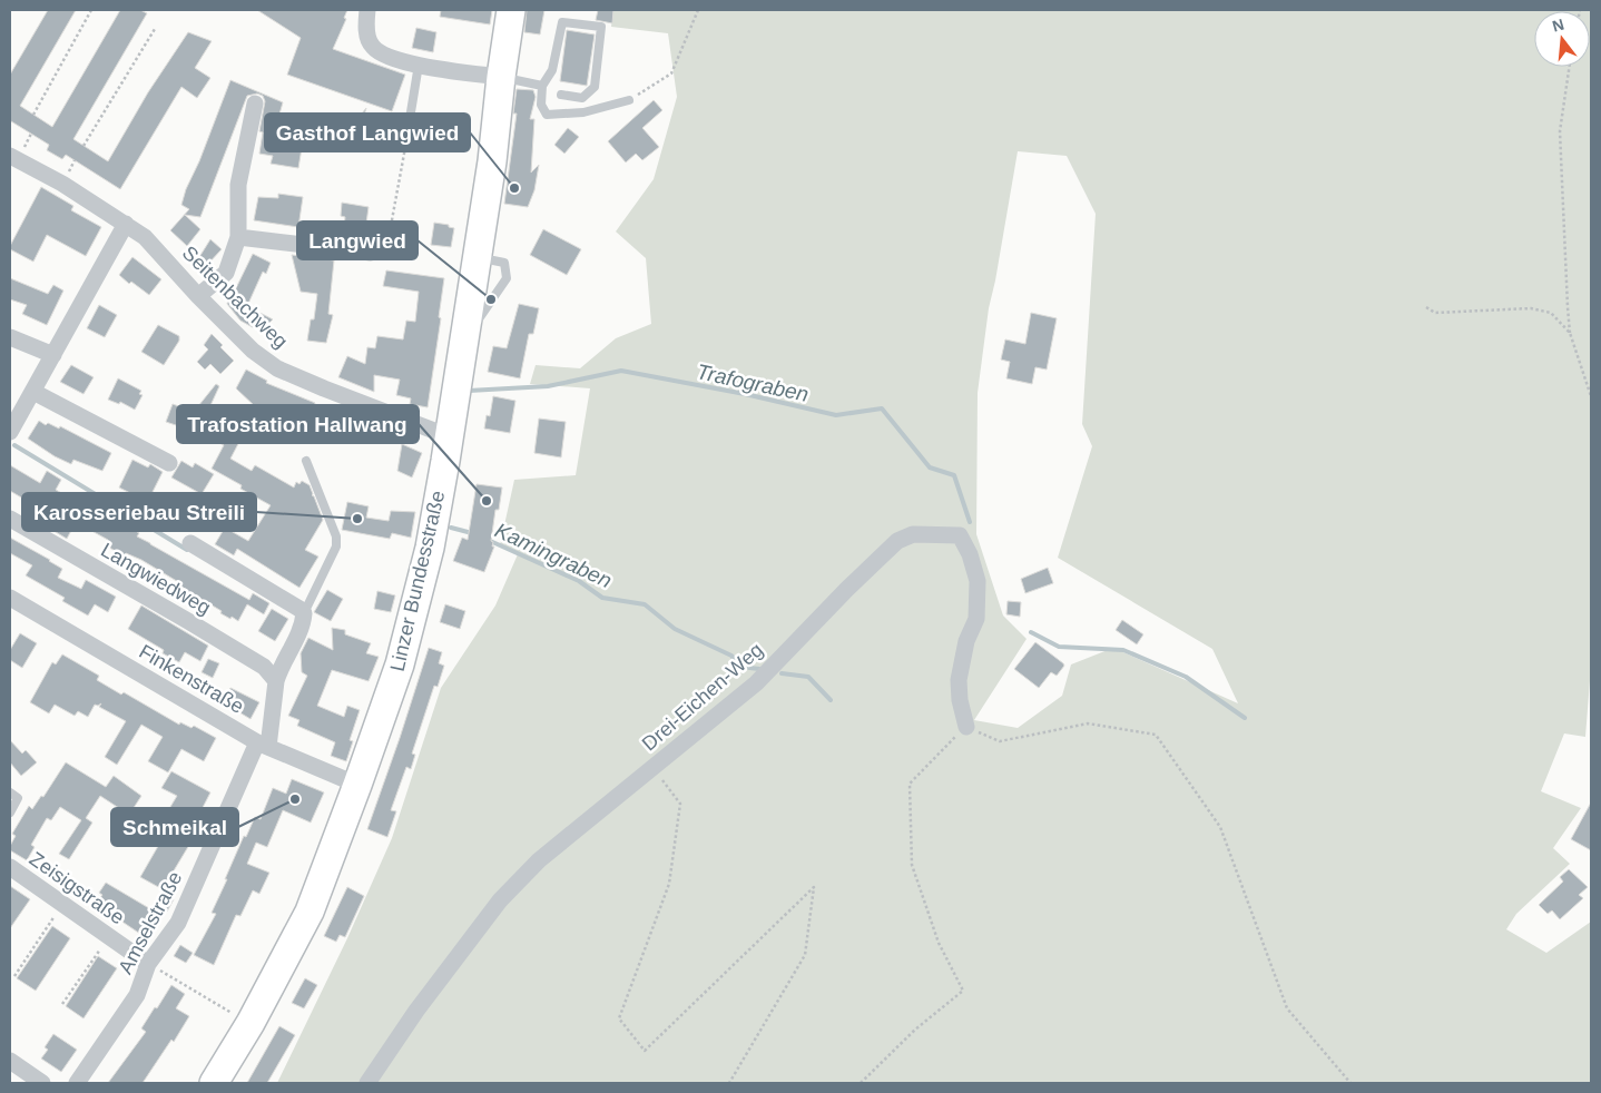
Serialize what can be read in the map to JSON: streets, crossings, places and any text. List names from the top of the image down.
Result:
{
  "streets": {
    "main road": ["Linzer Bundesstraße"],
    "street": [
      "Seitenbachweg",
      "Langwiedweg",
      "Finkenstraße",
      "Drei-Eichen-Weg",
      "Zeisigstraße",
      "Amselstraße"
    ]
  },
  "crossings": [
    ["Seitenbachweg", "Linzer Bundesstraße"],
    ["Linzer Bundesstraße", "Finkenstraße"],
    ["Finkenstraße", "Amselstraße"],
    ["Zeisigstraße", "Amselstraße"]
  ],
  "water": ["Trafograben", "Kamingraben"],
  "places": [
    "Gasthof Langwied",
    "Langwied",
    "Trafostation Hallwang",
    "Karosseriebau Streili",
    "Schmeikal"
  ],
  "north": "top"
}
